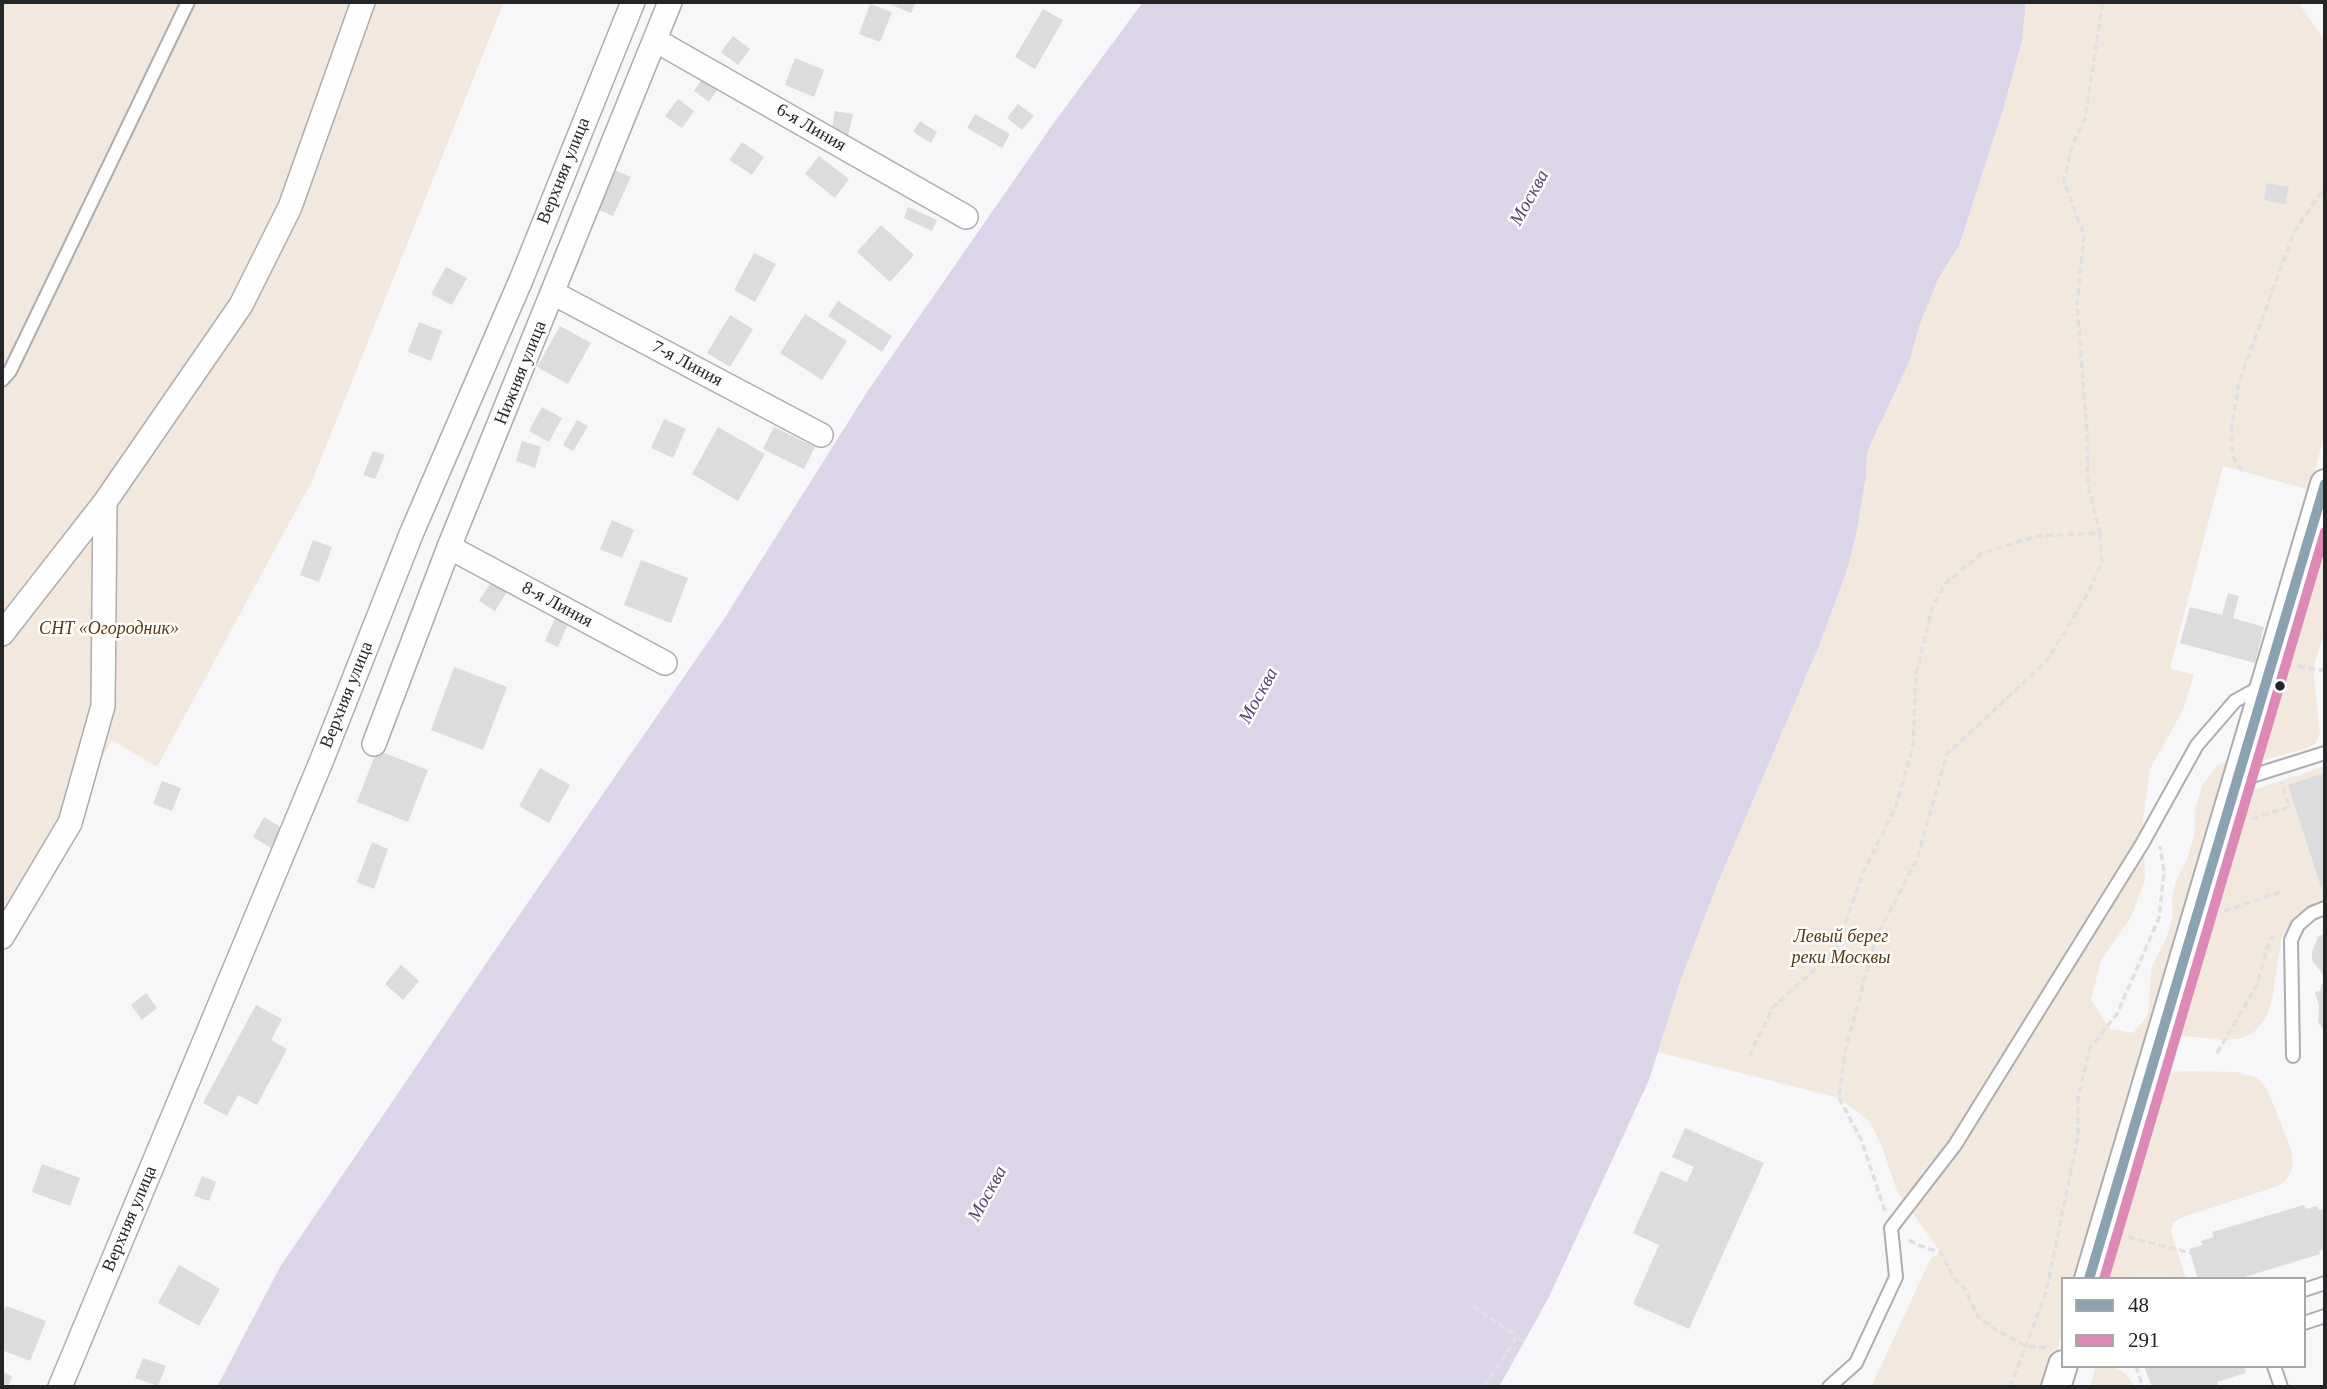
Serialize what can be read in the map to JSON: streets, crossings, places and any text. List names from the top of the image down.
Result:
{
  "streets": {
    "street": [
      "6-я Линия",
      "Верхняя улица",
      "7-я Линия",
      "Нижняя улица",
      "8-я Линия"
    ]
  },
  "crossings": [
    ["6-я Линия", "Нижняя улица"],
    ["7-я Линия", "Нижняя улица"],
    ["Нижняя улица", "8-я Линия"]
  ],
  "water": ["Москва"],
  "parks": ["СНТ «Огородник»", "Левый берег реки Москвы"],
  "lines": ["transit line 48", "transit line 291"],
  "legend": ["48", "291"]
}
